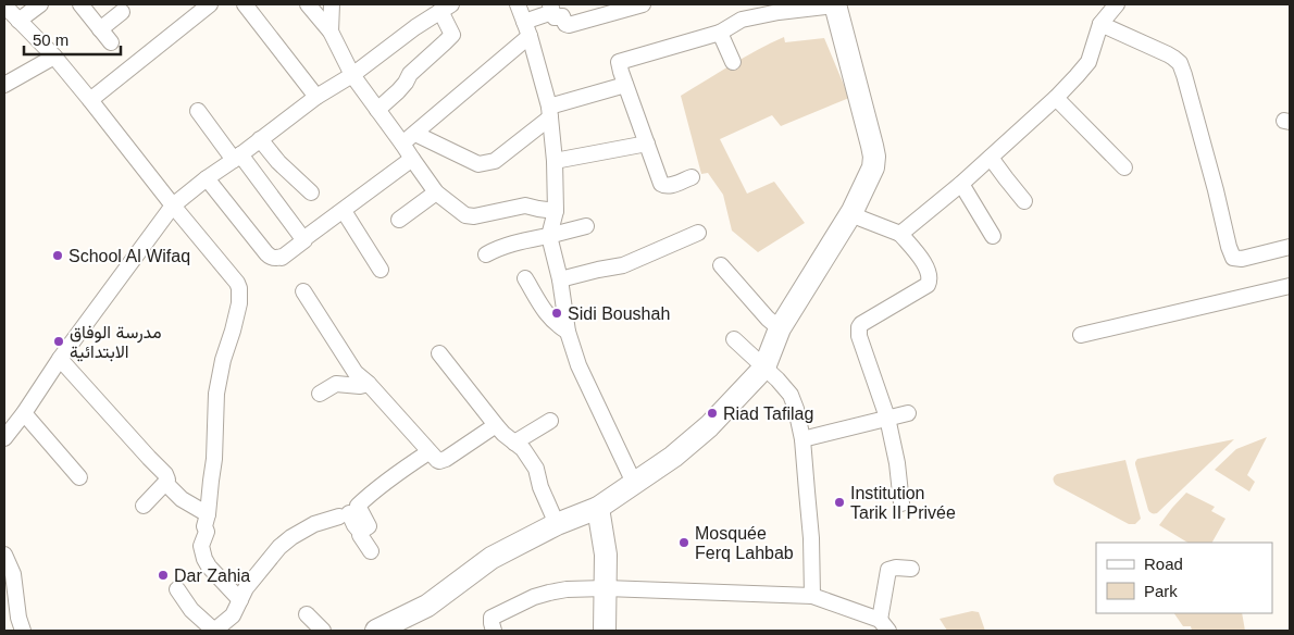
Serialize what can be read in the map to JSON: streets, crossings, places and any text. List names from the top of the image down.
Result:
{
  "places": [
    "School Al Wifaq",
    "Sidi Boushah",
    "مدرسة الوفاق الابتدائية",
    "Riad Tafilag",
    "Institution Tarik II Privée",
    "Mosquée Ferq Lahbab",
    "Dar Zahia"
  ],
  "legend": ["Road", "Park"],
  "scale_bar": "50 m"
}
